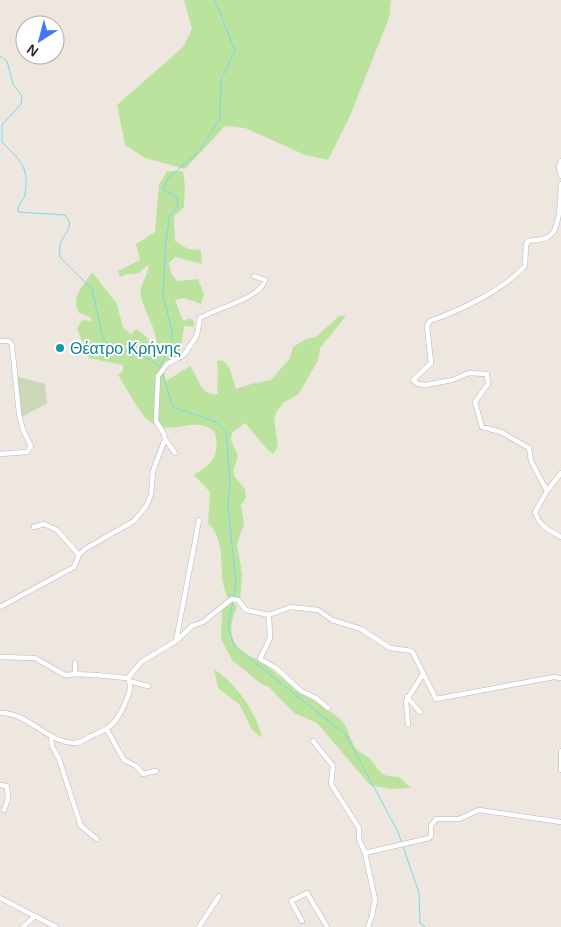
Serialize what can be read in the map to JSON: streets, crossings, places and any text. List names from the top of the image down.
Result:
{
  "places": ["Θέατρο Κρήνης"],
  "north": "bottom left"
}
